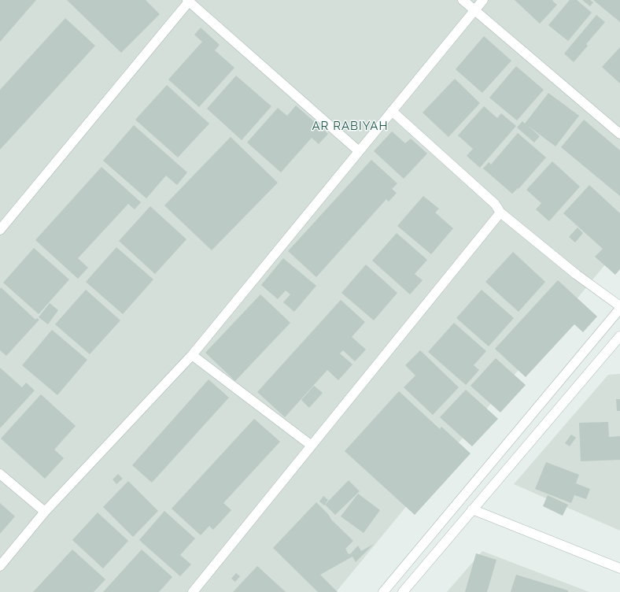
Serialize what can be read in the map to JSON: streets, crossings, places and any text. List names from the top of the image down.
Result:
{
  "districts": ["AR RABIYAH"]
}
